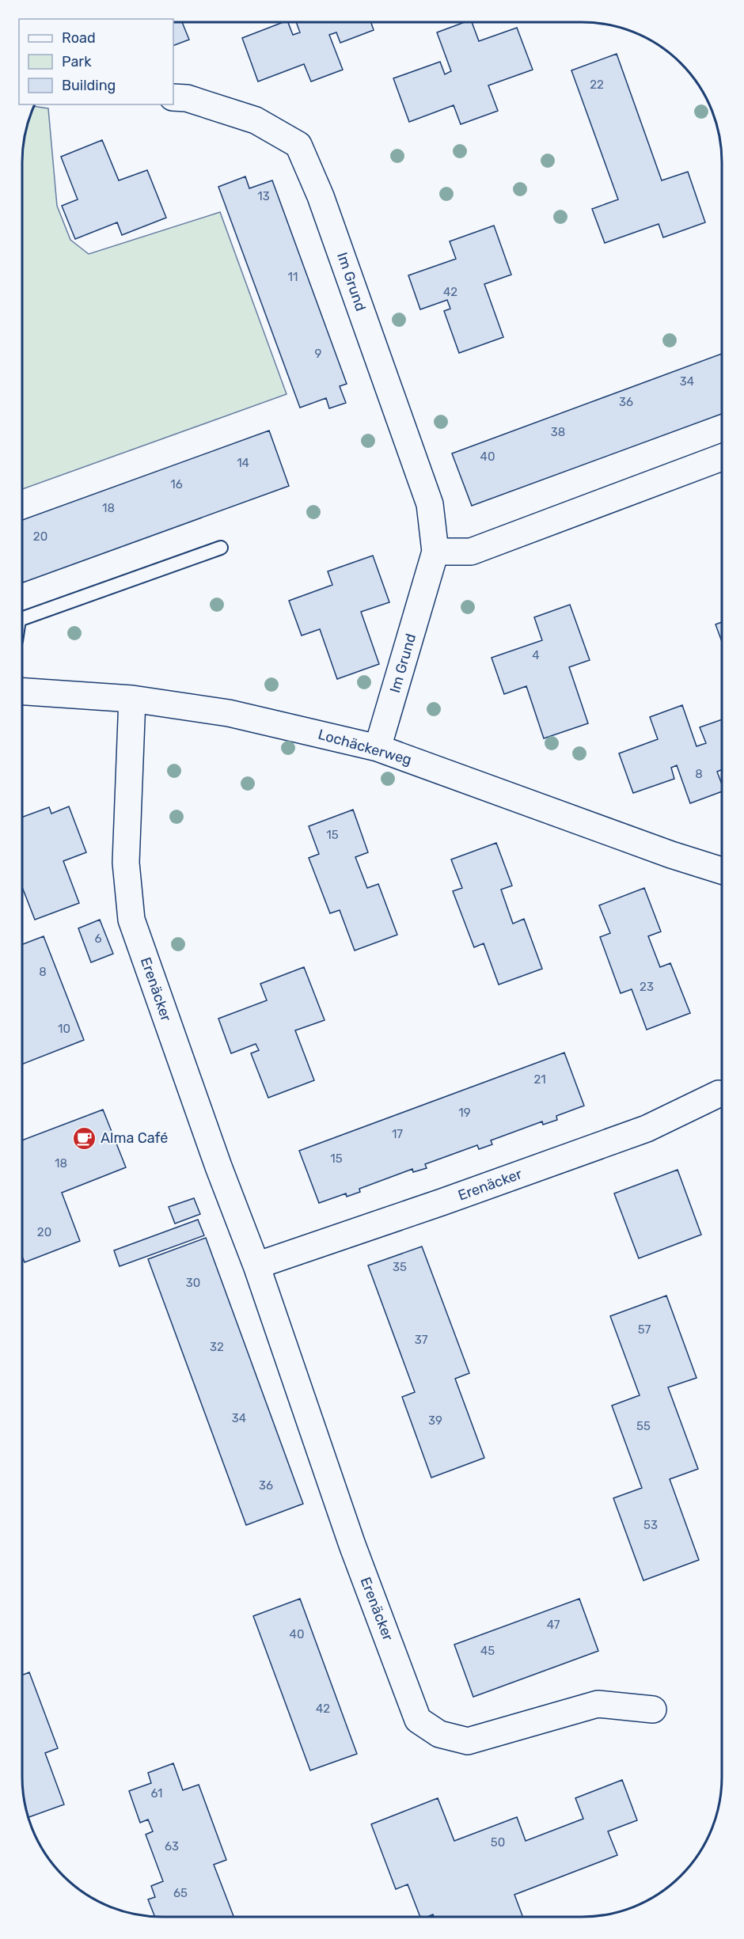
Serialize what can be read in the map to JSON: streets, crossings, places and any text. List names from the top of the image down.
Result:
{
  "streets": {
    "street": ["Im Grund", "Lochäckerweg", "Erenäcker"]
  },
  "crossings": [
    ["Im Grund", "Lochäckerweg"],
    ["Lochäckerweg", "Erenäcker"]
  ],
  "places": {
    "cafe": ["Alma Café"]
  },
  "house_numbers": [
    "22",
    "13",
    "11",
    "42",
    "9",
    "34",
    "36",
    "38",
    "40",
    "14",
    "16",
    "18",
    "20",
    "4",
    "8",
    "15",
    "6",
    "8",
    "23",
    "10",
    "21",
    "19",
    "17",
    "15",
    "18",
    "20",
    "35",
    "30",
    "57",
    "37",
    "32",
    "34",
    "39",
    "55",
    "36",
    "53",
    "47",
    "40",
    "45",
    "42",
    "61",
    "50",
    "63",
    "65"
  ],
  "legend": ["Road", "Park", "Building"]
}
